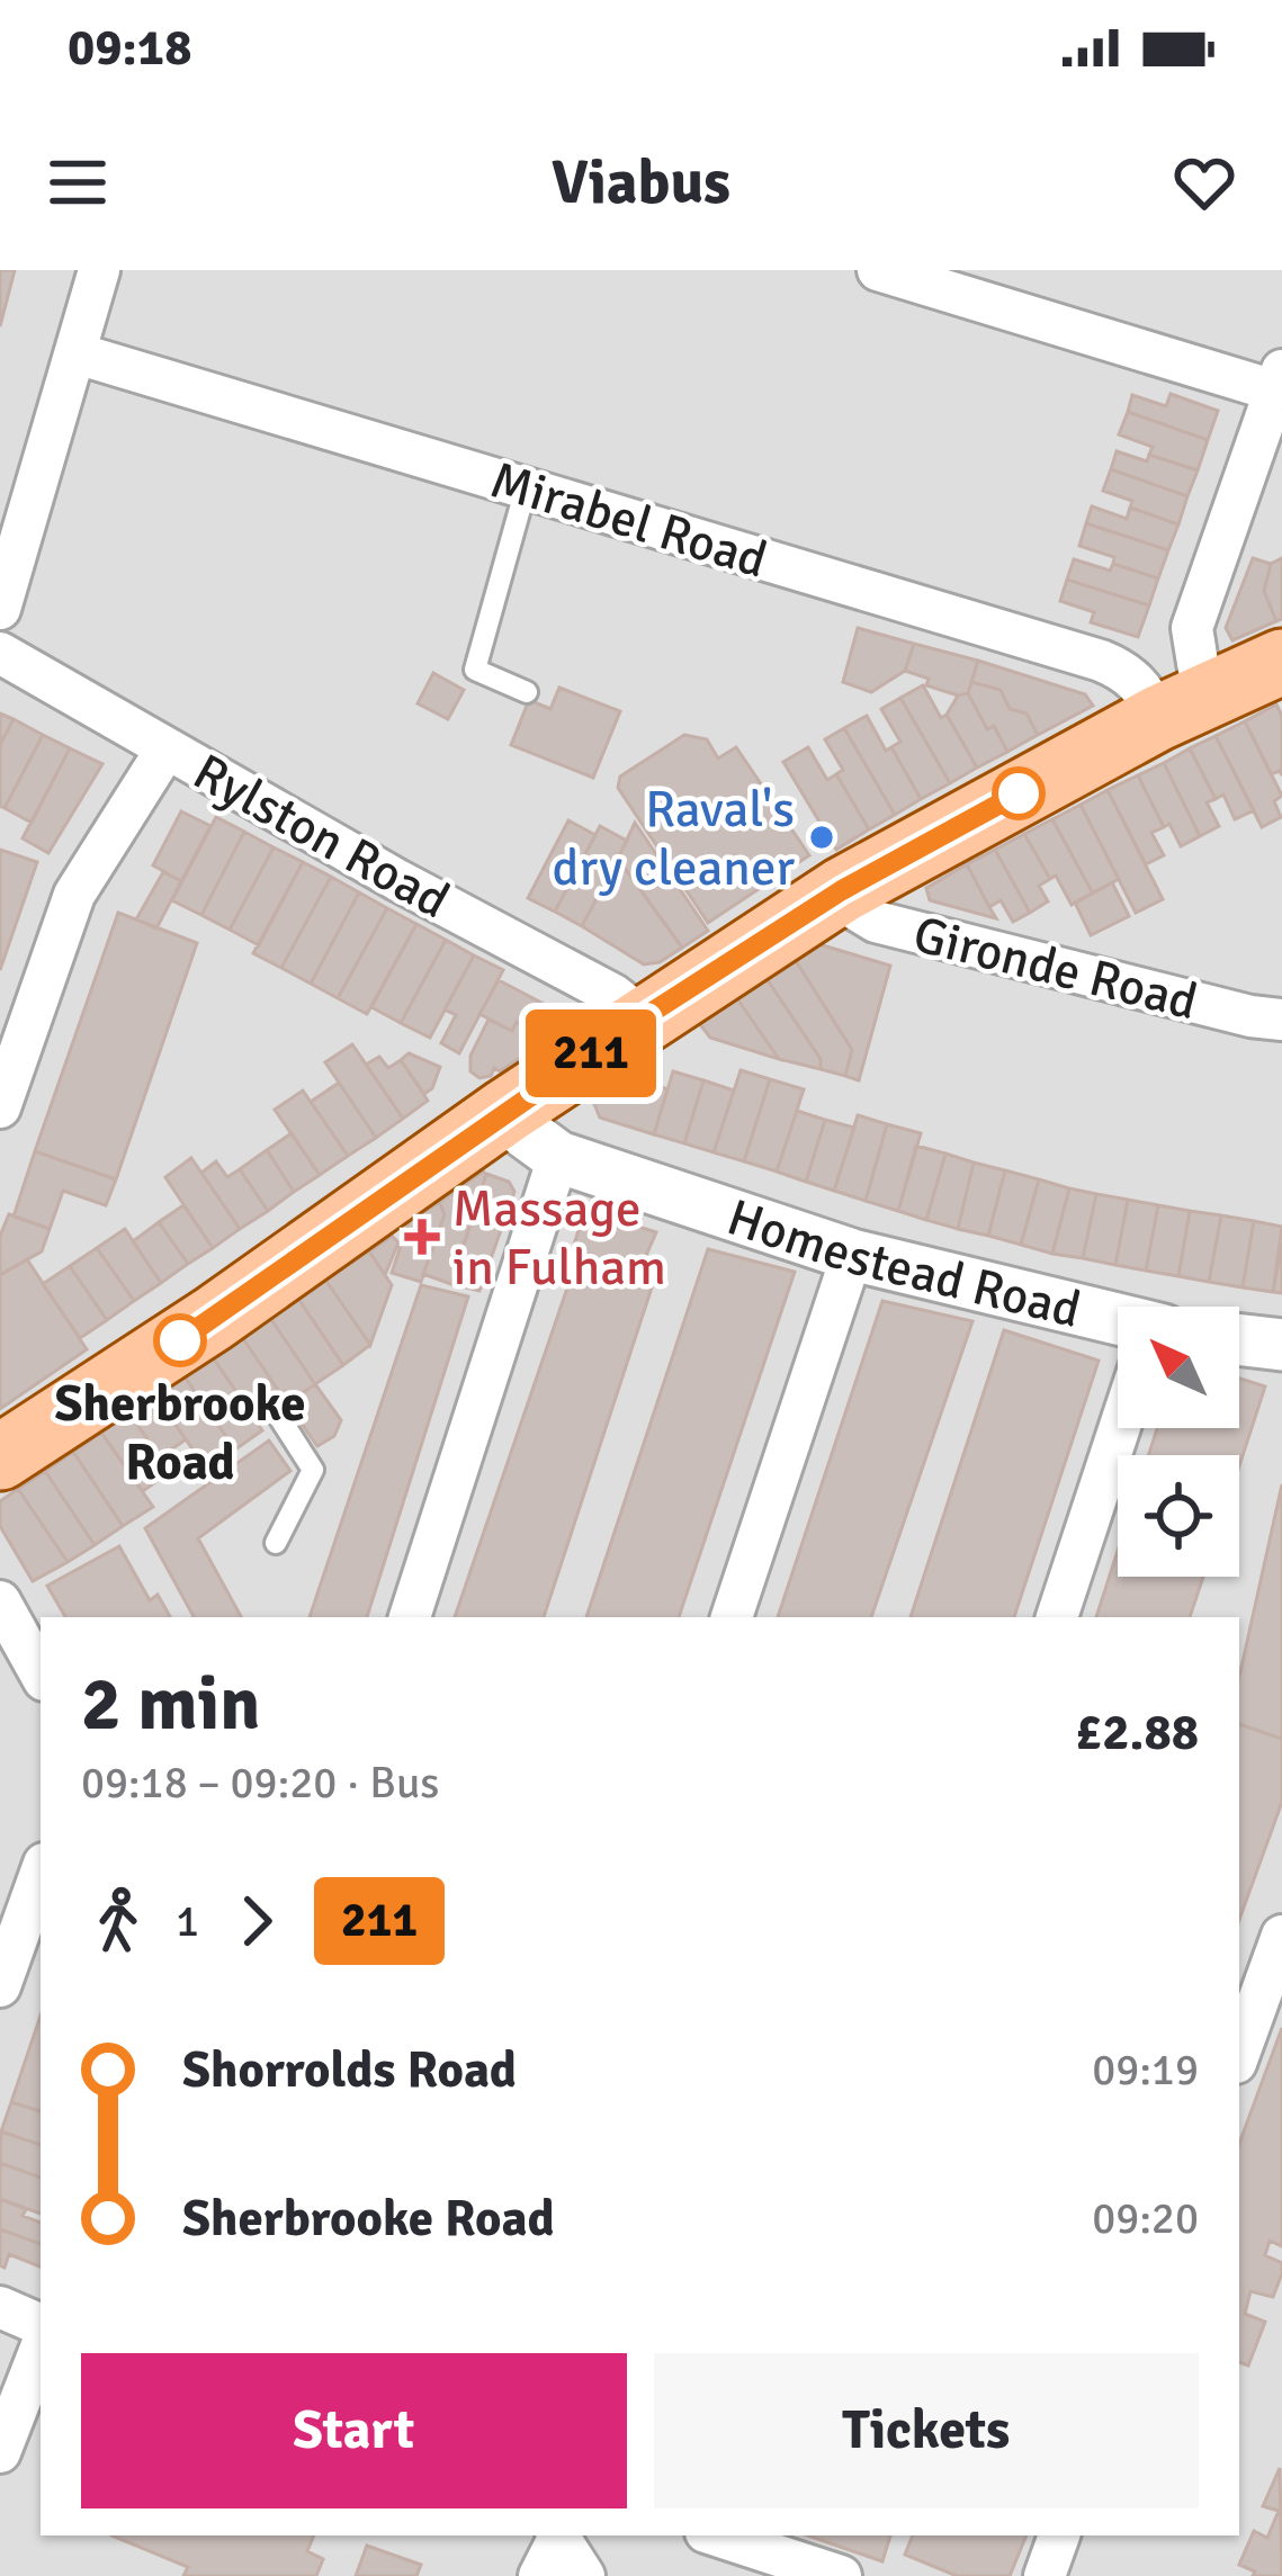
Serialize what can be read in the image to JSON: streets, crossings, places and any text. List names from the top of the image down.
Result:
{
  "streets": {
    "street": [
      "Mirabel Road",
      "Rylston Road",
      "Gironde Road",
      "Homestead Road"
    ]
  },
  "places": {
    "other": ["Raval's dry cleaner", "Sherbrooke Road"],
    "health": ["Massage in Fulham"]
  },
  "lines": ["bus line 211"],
  "north": "top left",
  "page": {
    "status": "09:18",
    "header": "Viabus",
    "on_map": "211",
    "heading": ["2 min", "09:18 – 09:20 · Bus", "£2.88"],
    "legs": ["1", "211"],
    "list": [
      {
        "name": "Shorrolds Road",
        "value": "09:19"
      },
      {
        "name": "Sherbrooke Road",
        "value": "09:20"
      }
    ],
    "buttons": ["Start", "Tickets"]
  }
}
